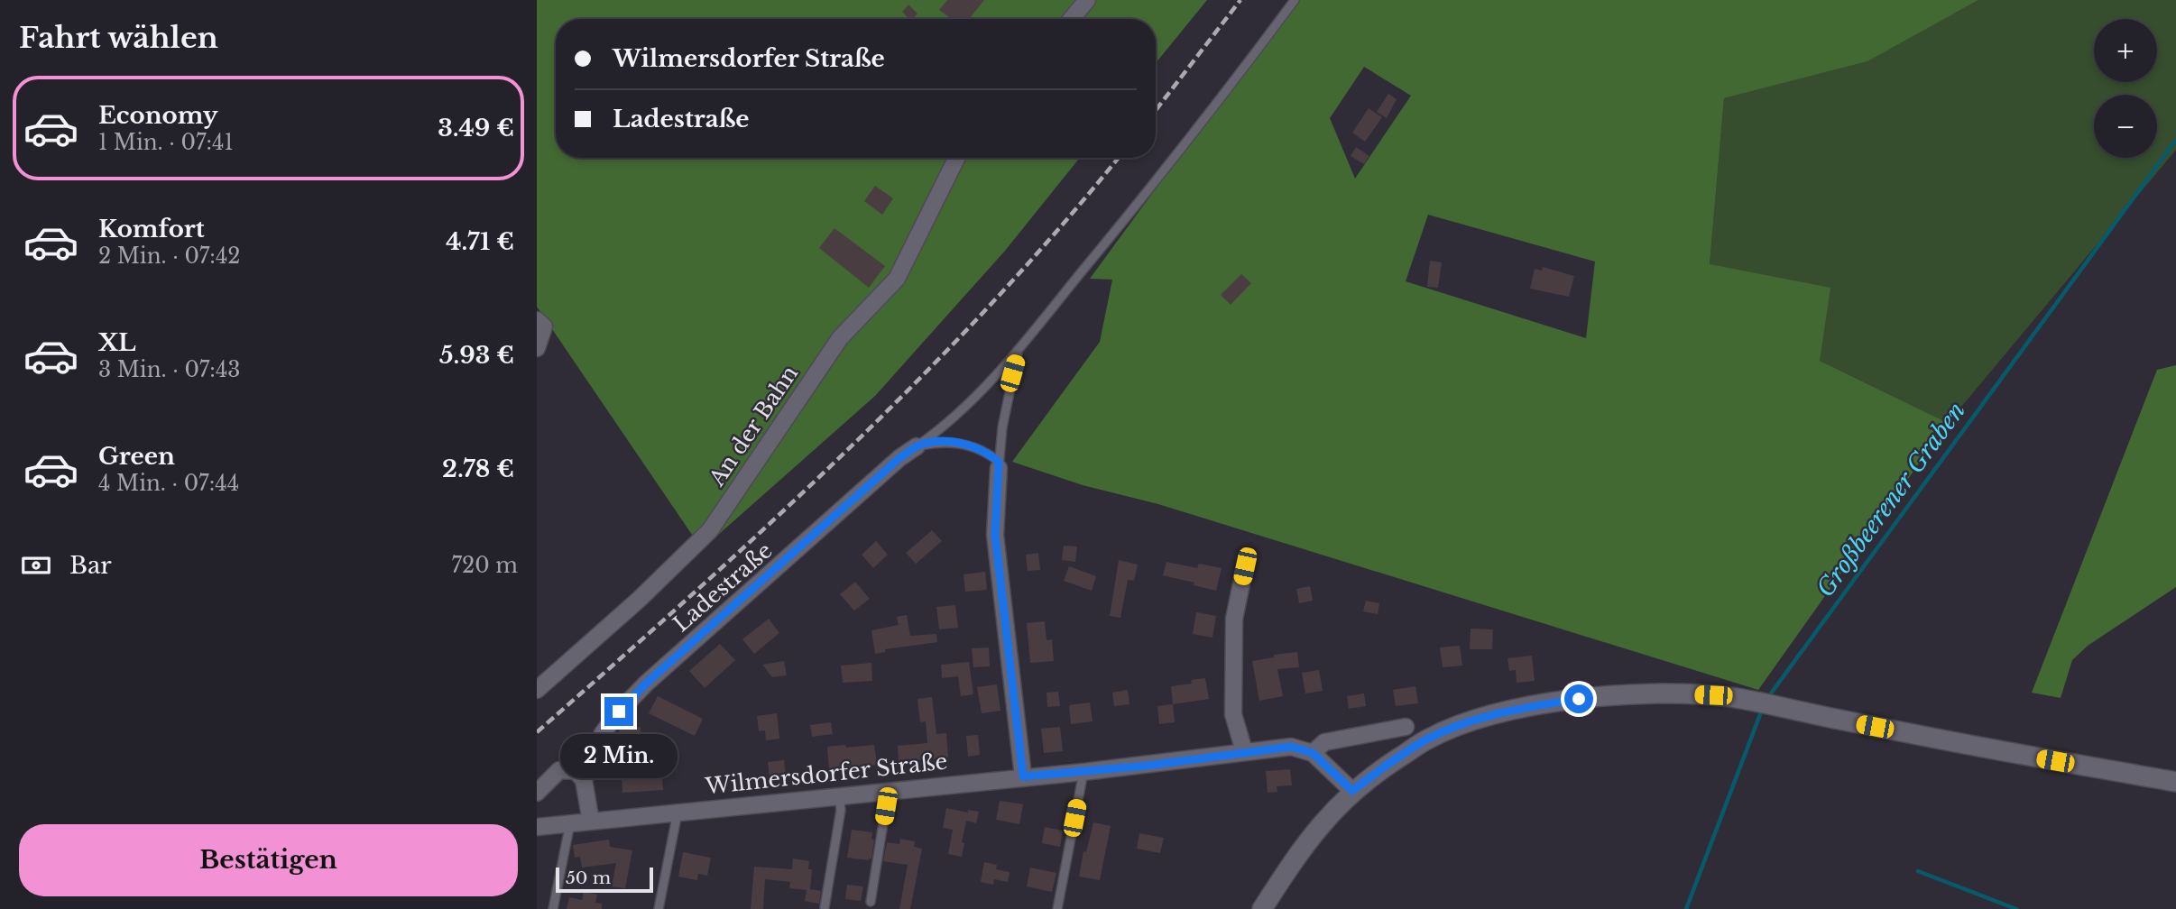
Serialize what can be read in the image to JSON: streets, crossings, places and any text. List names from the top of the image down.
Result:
{
  "streets": {
    "street": ["An der Bahn", "Ladestraße", "Wilmersdorfer Straße"]
  },
  "water": ["Großbeerener Graben"],
  "scale_bar": "50 m",
  "page": {
    "heading": "Fahrt wählen",
    "map_buttons": ["+", "−"],
    "banner": ["Wilmersdorfer Straße", "Ladestraße"],
    "list": [
      {
        "name": "Economy",
        "note": "1 Min. · 07:41",
        "value": "3.49 €"
      },
      {
        "name": "Komfort",
        "note": "2 Min. · 07:42",
        "value": "4.71 €"
      },
      {
        "name": "XL",
        "note": "3 Min. · 07:43",
        "value": "5.93 €"
      },
      {
        "name": "Green",
        "note": "4 Min. · 07:44",
        "value": "2.78 €"
      }
    ],
    "pay": ["Bar", "720 m"],
    "bubble": "2 Min.",
    "buttons": "Bestätigen",
    "scale": "50 m"
  }
}
